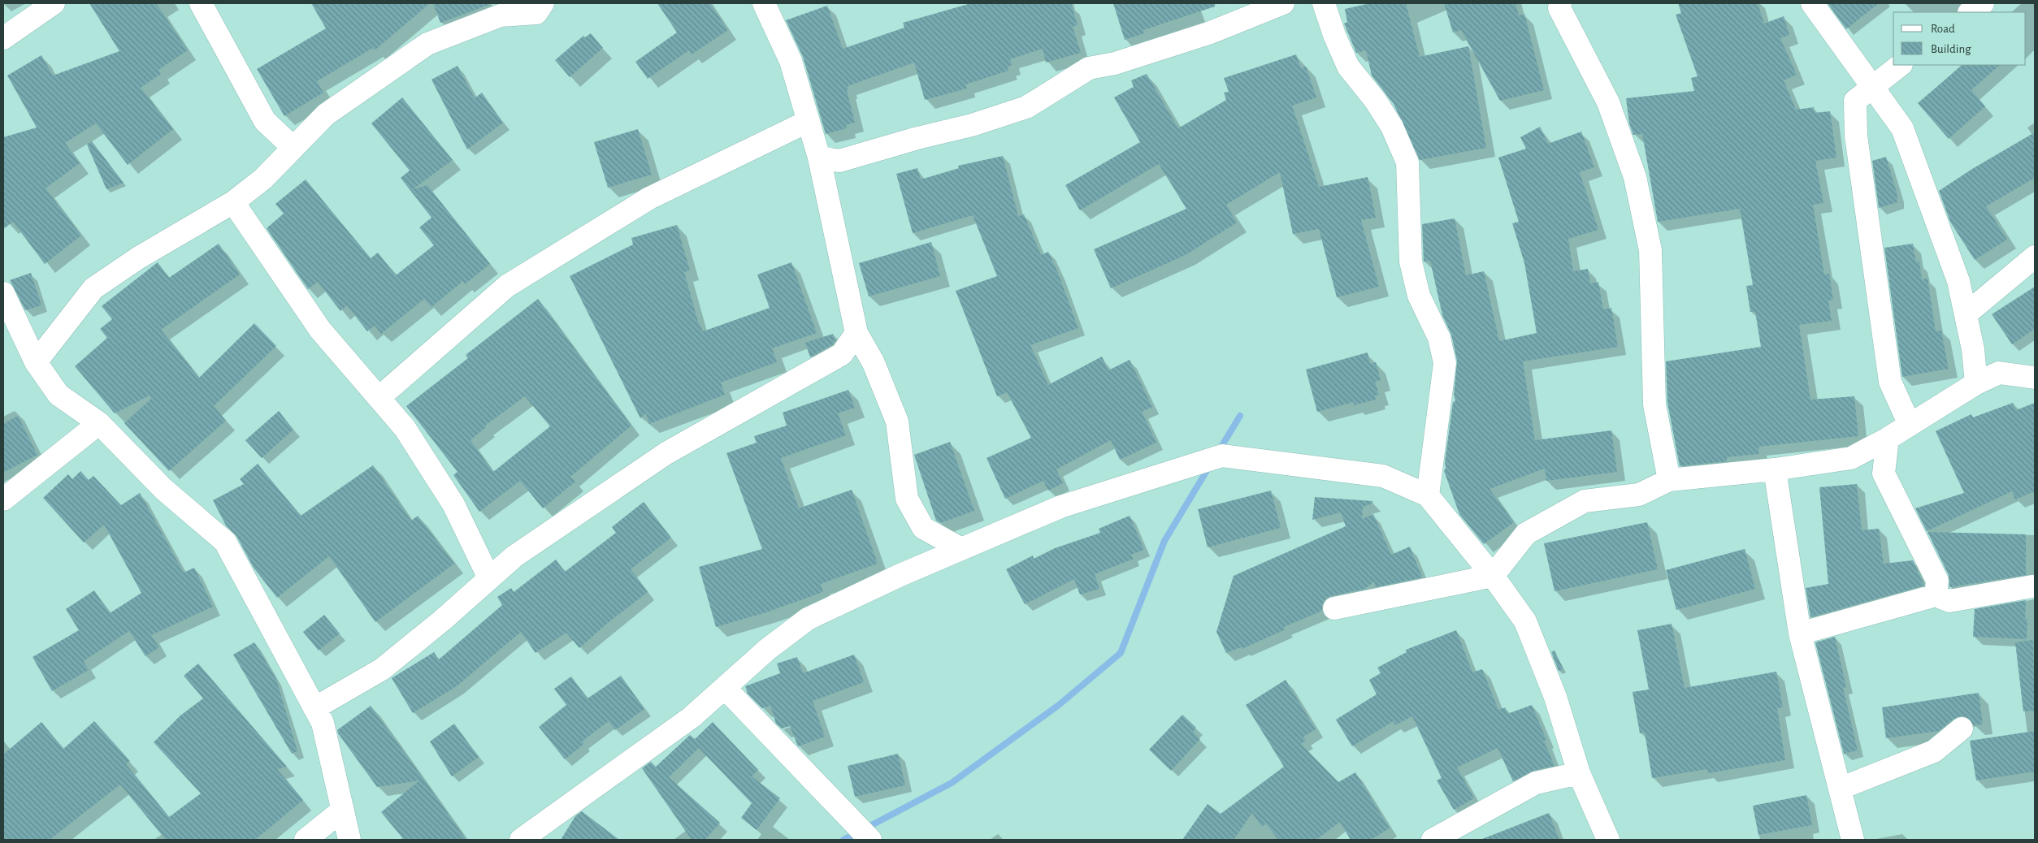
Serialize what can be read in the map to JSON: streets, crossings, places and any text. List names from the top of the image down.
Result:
{
  "legend": ["Road", "Building"]
}
